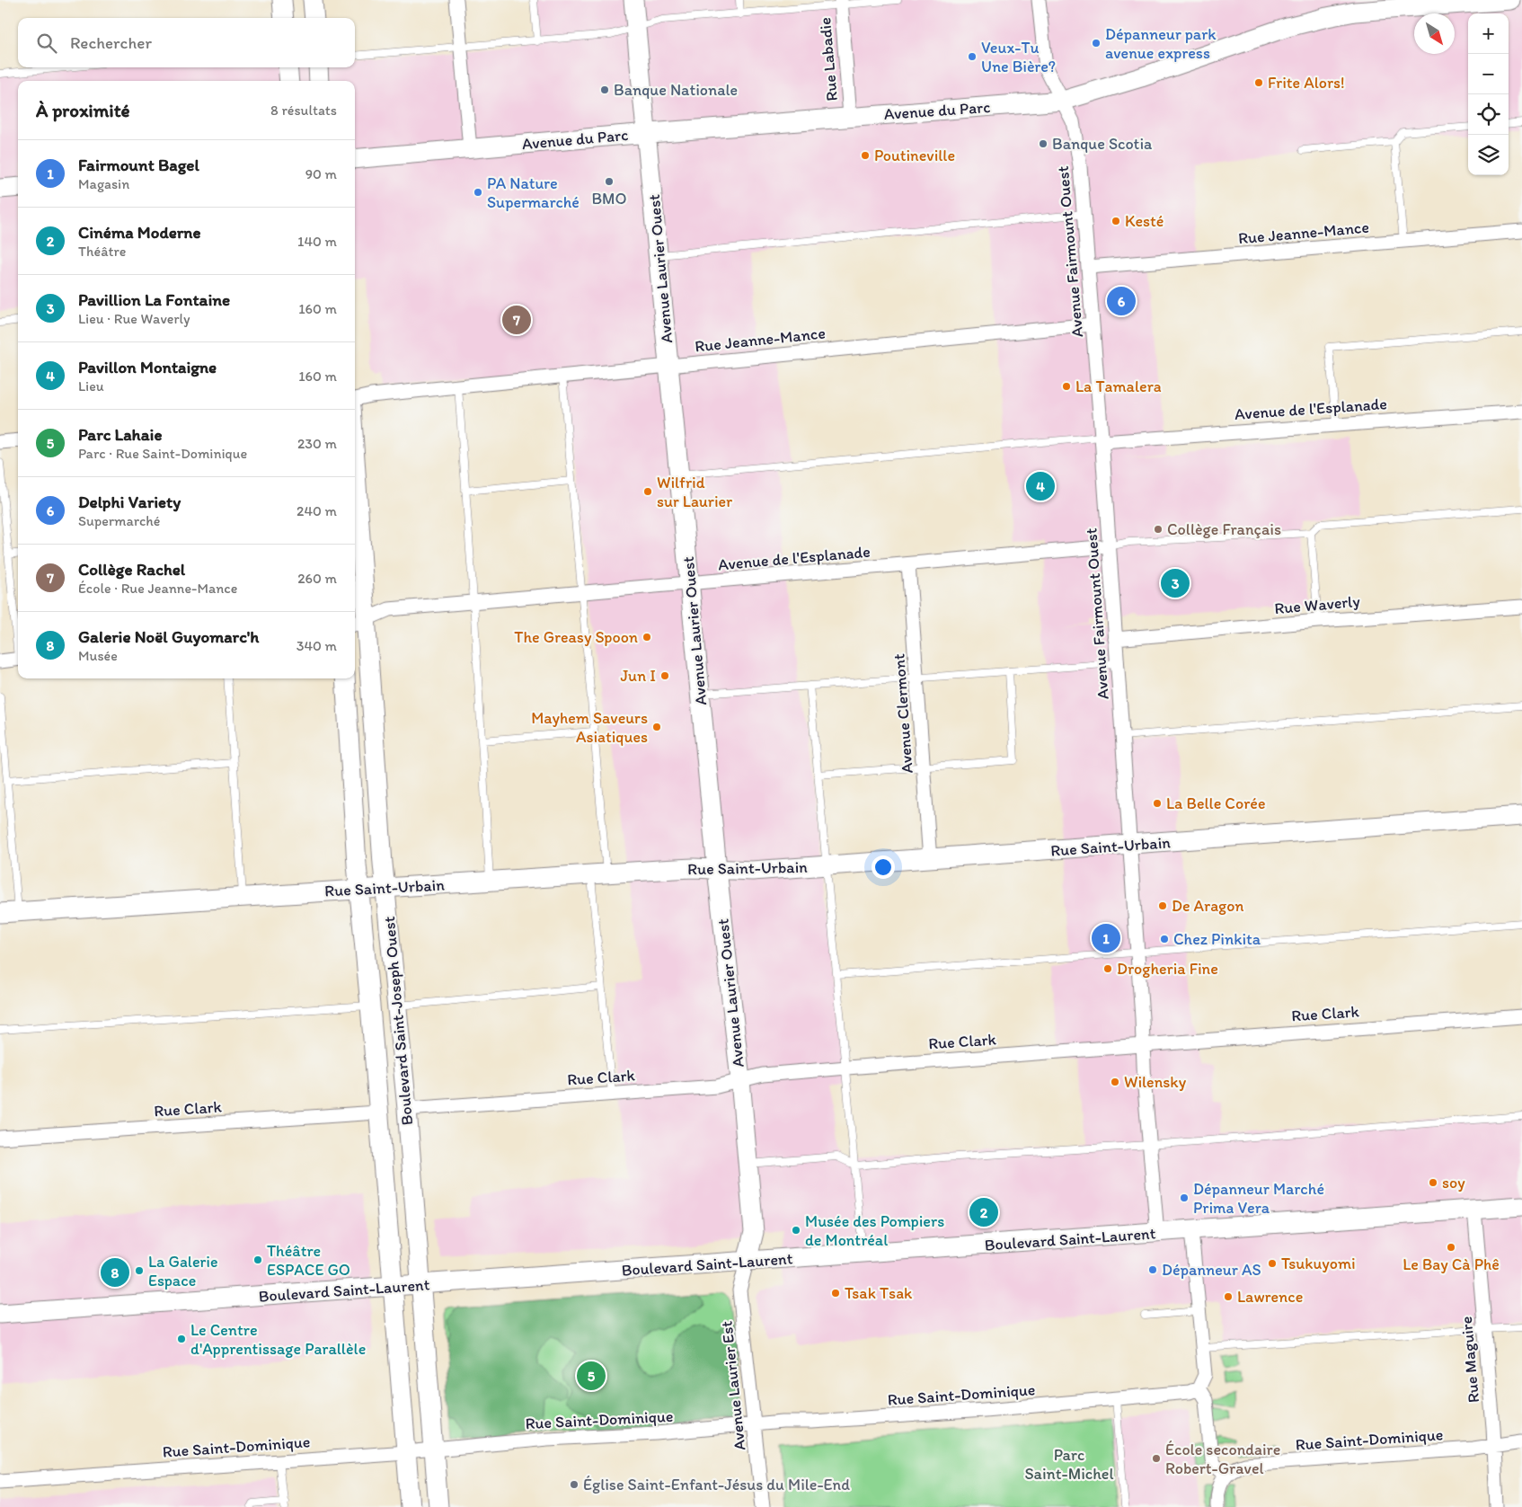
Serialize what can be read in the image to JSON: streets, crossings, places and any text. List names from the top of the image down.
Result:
{
  "streets": {
    "main road": [
      "Avenue du Parc",
      "Avenue Laurier Ouest",
      "Rue Saint-Urbain",
      "Boulevard Saint-Joseph Ouest",
      "Boulevard Saint-Laurent"
    ],
    "street": [
      "Rue Labadie",
      "Rue Jeanne-Mance",
      "Avenue Fairmount Ouest",
      "Avenue de l'Esplanade",
      "Rue Waverly",
      "Avenue Clermont",
      "Rue Clark",
      "Rue Maguire",
      "Avenue Laurier Est",
      "Rue Saint-Dominique"
    ]
  },
  "crossings": [
    ["Rue Labadie", "Avenue du Parc"],
    ["Avenue du Parc", "Avenue Fairmount Ouest"],
    ["Avenue du Parc", "Avenue Laurier Ouest"],
    ["Rue Jeanne-Mance", "Avenue Fairmount Ouest"],
    ["Rue Jeanne-Mance", "Avenue Laurier Ouest"],
    ["Avenue Fairmount Ouest", "Avenue de l'Esplanade"],
    ["Avenue Fairmount Ouest", "Rue Waverly"],
    ["Avenue Fairmount Ouest", "Rue Saint-Urbain"],
    ["Avenue Fairmount Ouest", "Rue Clark"],
    ["Avenue Fairmount Ouest", "Boulevard Saint-Laurent"],
    ["Avenue Laurier Ouest", "Avenue de l'Esplanade"],
    ["Avenue Laurier Ouest", "Rue Saint-Urbain"],
    ["Avenue Laurier Ouest", "Rue Clark"],
    ["Avenue Laurier Ouest", "Boulevard Saint-Laurent"],
    ["Avenue Laurier Ouest", "Avenue Laurier Est"],
    ["Avenue de l'Esplanade", "Avenue Clermont"],
    ["Avenue de l'Esplanade", "Boulevard Saint-Joseph Ouest"],
    ["Avenue Clermont", "Rue Saint-Urbain"],
    ["Rue Saint-Urbain", "Boulevard Saint-Joseph Ouest"],
    ["Rue Clark", "Boulevard Saint-Joseph Ouest"],
    ["Boulevard Saint-Joseph Ouest", "Boulevard Saint-Laurent"],
    ["Boulevard Saint-Joseph Ouest", "Rue Saint-Dominique"],
    ["Boulevard Saint-Laurent", "Rue Maguire"],
    ["Boulevard Saint-Laurent", "Avenue Laurier Est"],
    ["Rue Maguire", "Rue Saint-Dominique"],
    ["Avenue Laurier Est", "Rue Saint-Dominique"]
  ],
  "parks": ["Parc Saint-Michel"],
  "places": [
    "Dépanneur park avenue express",
    "Veux-Tu Une Bière?",
    "Frite Alors!",
    "Banque Nationale",
    "Banque Scotia",
    "Poutineville",
    "BMO",
    "PA Nature Supermarché",
    "Kesté",
    "La Tamalera",
    "Wilfrid sur Laurier",
    "Collège Français",
    "The Greasy Spoon",
    "Jun I",
    "Mayhem Saveurs Asiatiques",
    "La Belle Corée",
    "De Aragon",
    "Chez Pinkita",
    "Drogheria Fine",
    "Wilensky",
    "soy",
    "Dépanneur Marché Prima Vera",
    "Musée des Pompiers de Montréal",
    "Le Bay Cà Phê",
    "Théâtre ESPACE GO",
    "Tsukuyomi",
    "Dépanneur AS",
    "La Galerie Espace",
    "Tsak Tsak",
    "Lawrence",
    "Le Centre d'Apprentissage Parallèle",
    "École secondaire Robert-Gravel",
    "Église Saint-Enfant-Jésus du Mile-End"
  ],
  "north": "bottom right",
  "page": {
    "map_buttons": ["+", "−"],
    "search": "Rechercher",
    "heading": ["À proximité", "8 résultats"],
    "list": [
      {
        "mark": "1",
        "name": "Fairmount Bagel",
        "note": "Magasin",
        "value": "90 m"
      },
      {
        "mark": "2",
        "name": "Cinéma Moderne",
        "note": "Théâtre",
        "value": "140 m"
      },
      {
        "mark": "3",
        "name": "Pavillion La Fontaine",
        "note": "Lieu · Rue Waverly",
        "value": "160 m"
      },
      {
        "mark": "4",
        "name": "Pavillon Montaigne",
        "note": "Lieu",
        "value": "160 m"
      },
      {
        "mark": "5",
        "name": "Parc Lahaie",
        "note": "Parc · Rue Saint-Dominique",
        "value": "230 m"
      },
      {
        "mark": "6",
        "name": "Delphi Variety",
        "note": "Supermarché",
        "value": "240 m"
      },
      {
        "mark": "7",
        "name": "Collège Rachel",
        "note": "École · Rue Jeanne-Mance",
        "value": "260 m"
      },
      {
        "mark": "8",
        "name": "Galerie Noël Guyomarc'h",
        "note": "Musée",
        "value": "340 m"
      }
    ],
    "pins": [
      "6",
      "7",
      "4",
      "3",
      "1",
      "2",
      "8",
      "5"
    ]
  }
}
